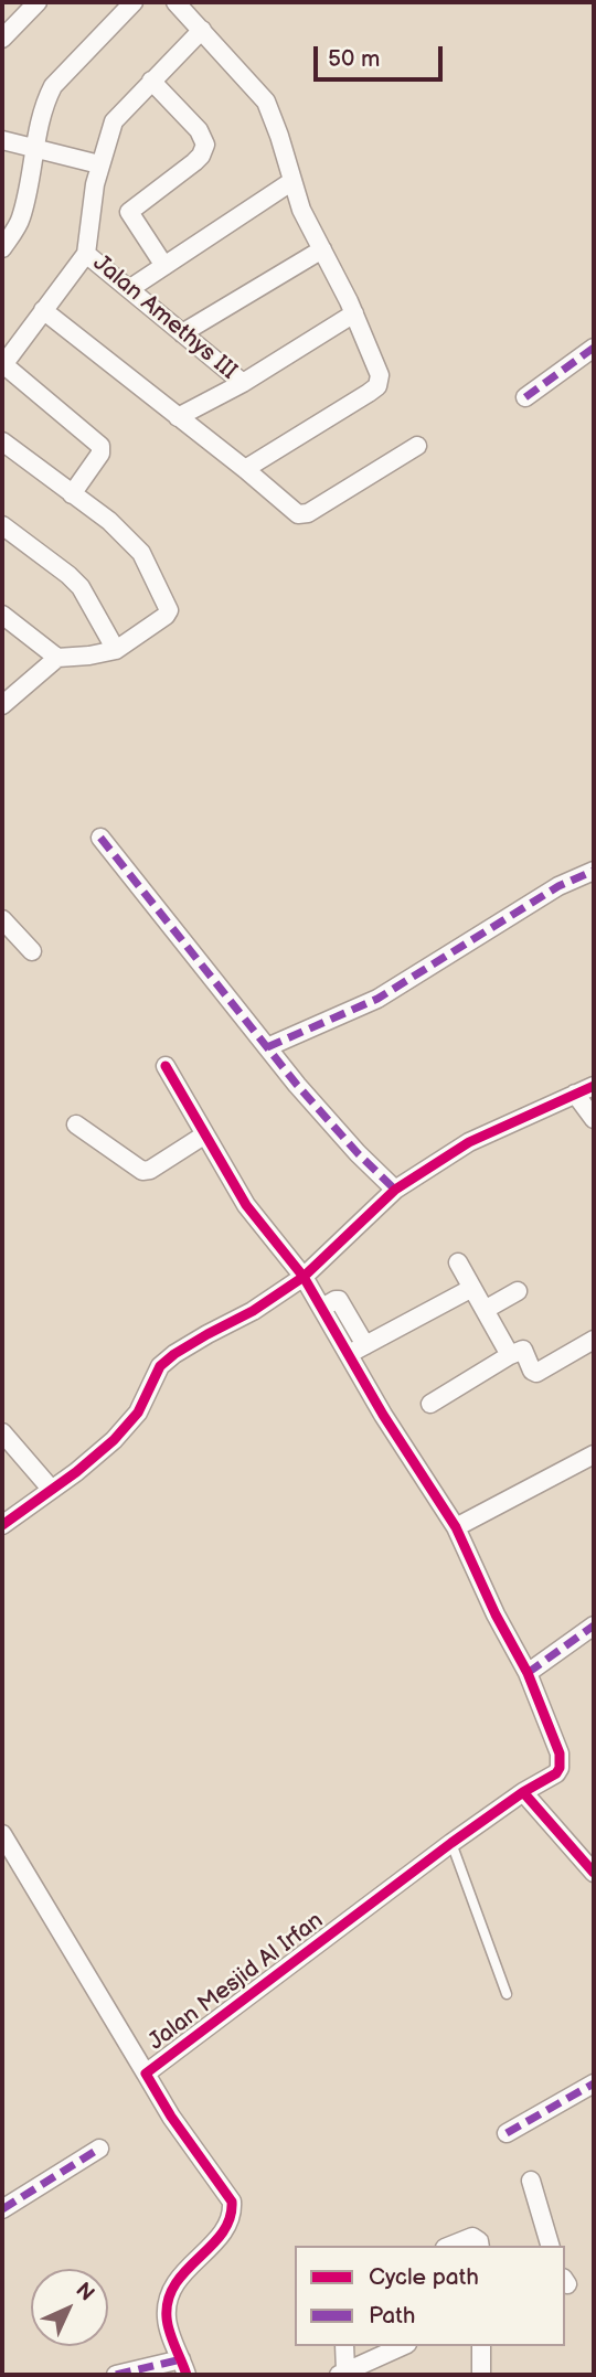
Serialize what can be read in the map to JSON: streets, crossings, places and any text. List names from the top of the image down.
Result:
{
  "streets": {
    "street": ["Jalan Amethys III", "Jalan Mesjid Al Irfan"]
  },
  "legend": ["Cycle path", "Path"],
  "scale_bar": "50 m",
  "north": "top right"
}
